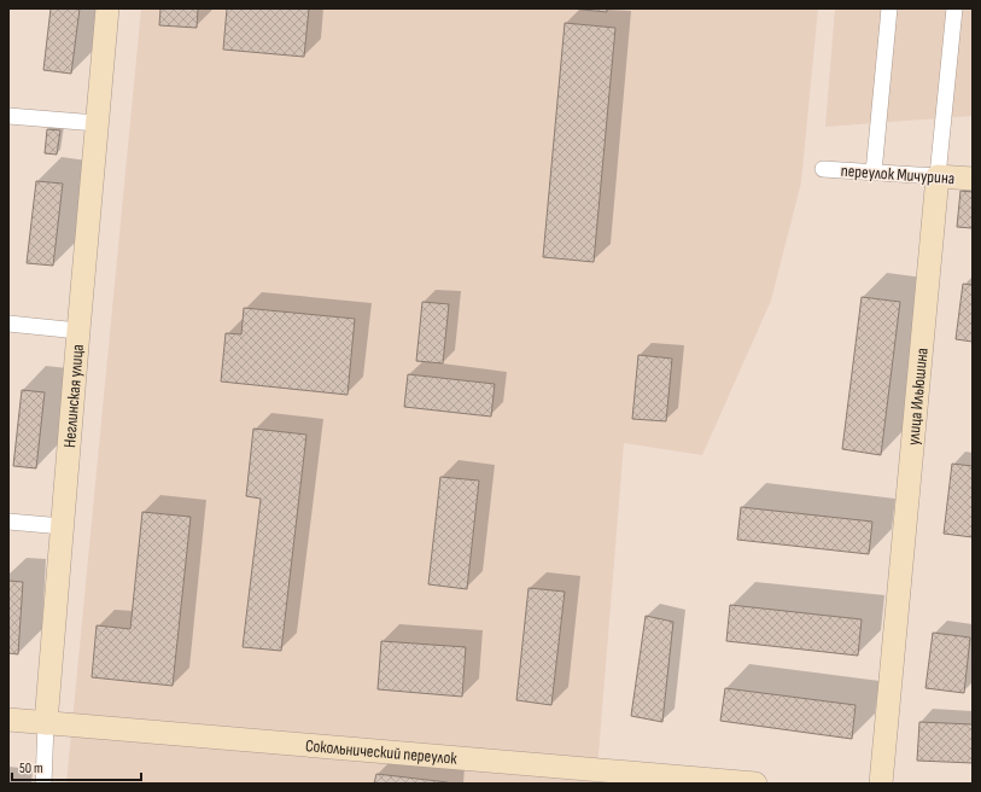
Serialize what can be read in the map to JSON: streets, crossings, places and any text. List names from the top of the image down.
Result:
{
  "streets": {
    "street": [
      "переулок Мичурина",
      "Неглинская улица",
      "улица Ильюшина",
      "Сокольнический переулок"
    ]
  },
  "crossings": [
    ["переулок Мичурина", "улица Ильюшина"],
    ["Неглинская улица", "Сокольнический переулок"]
  ],
  "scale_bar": "50 m"
}
